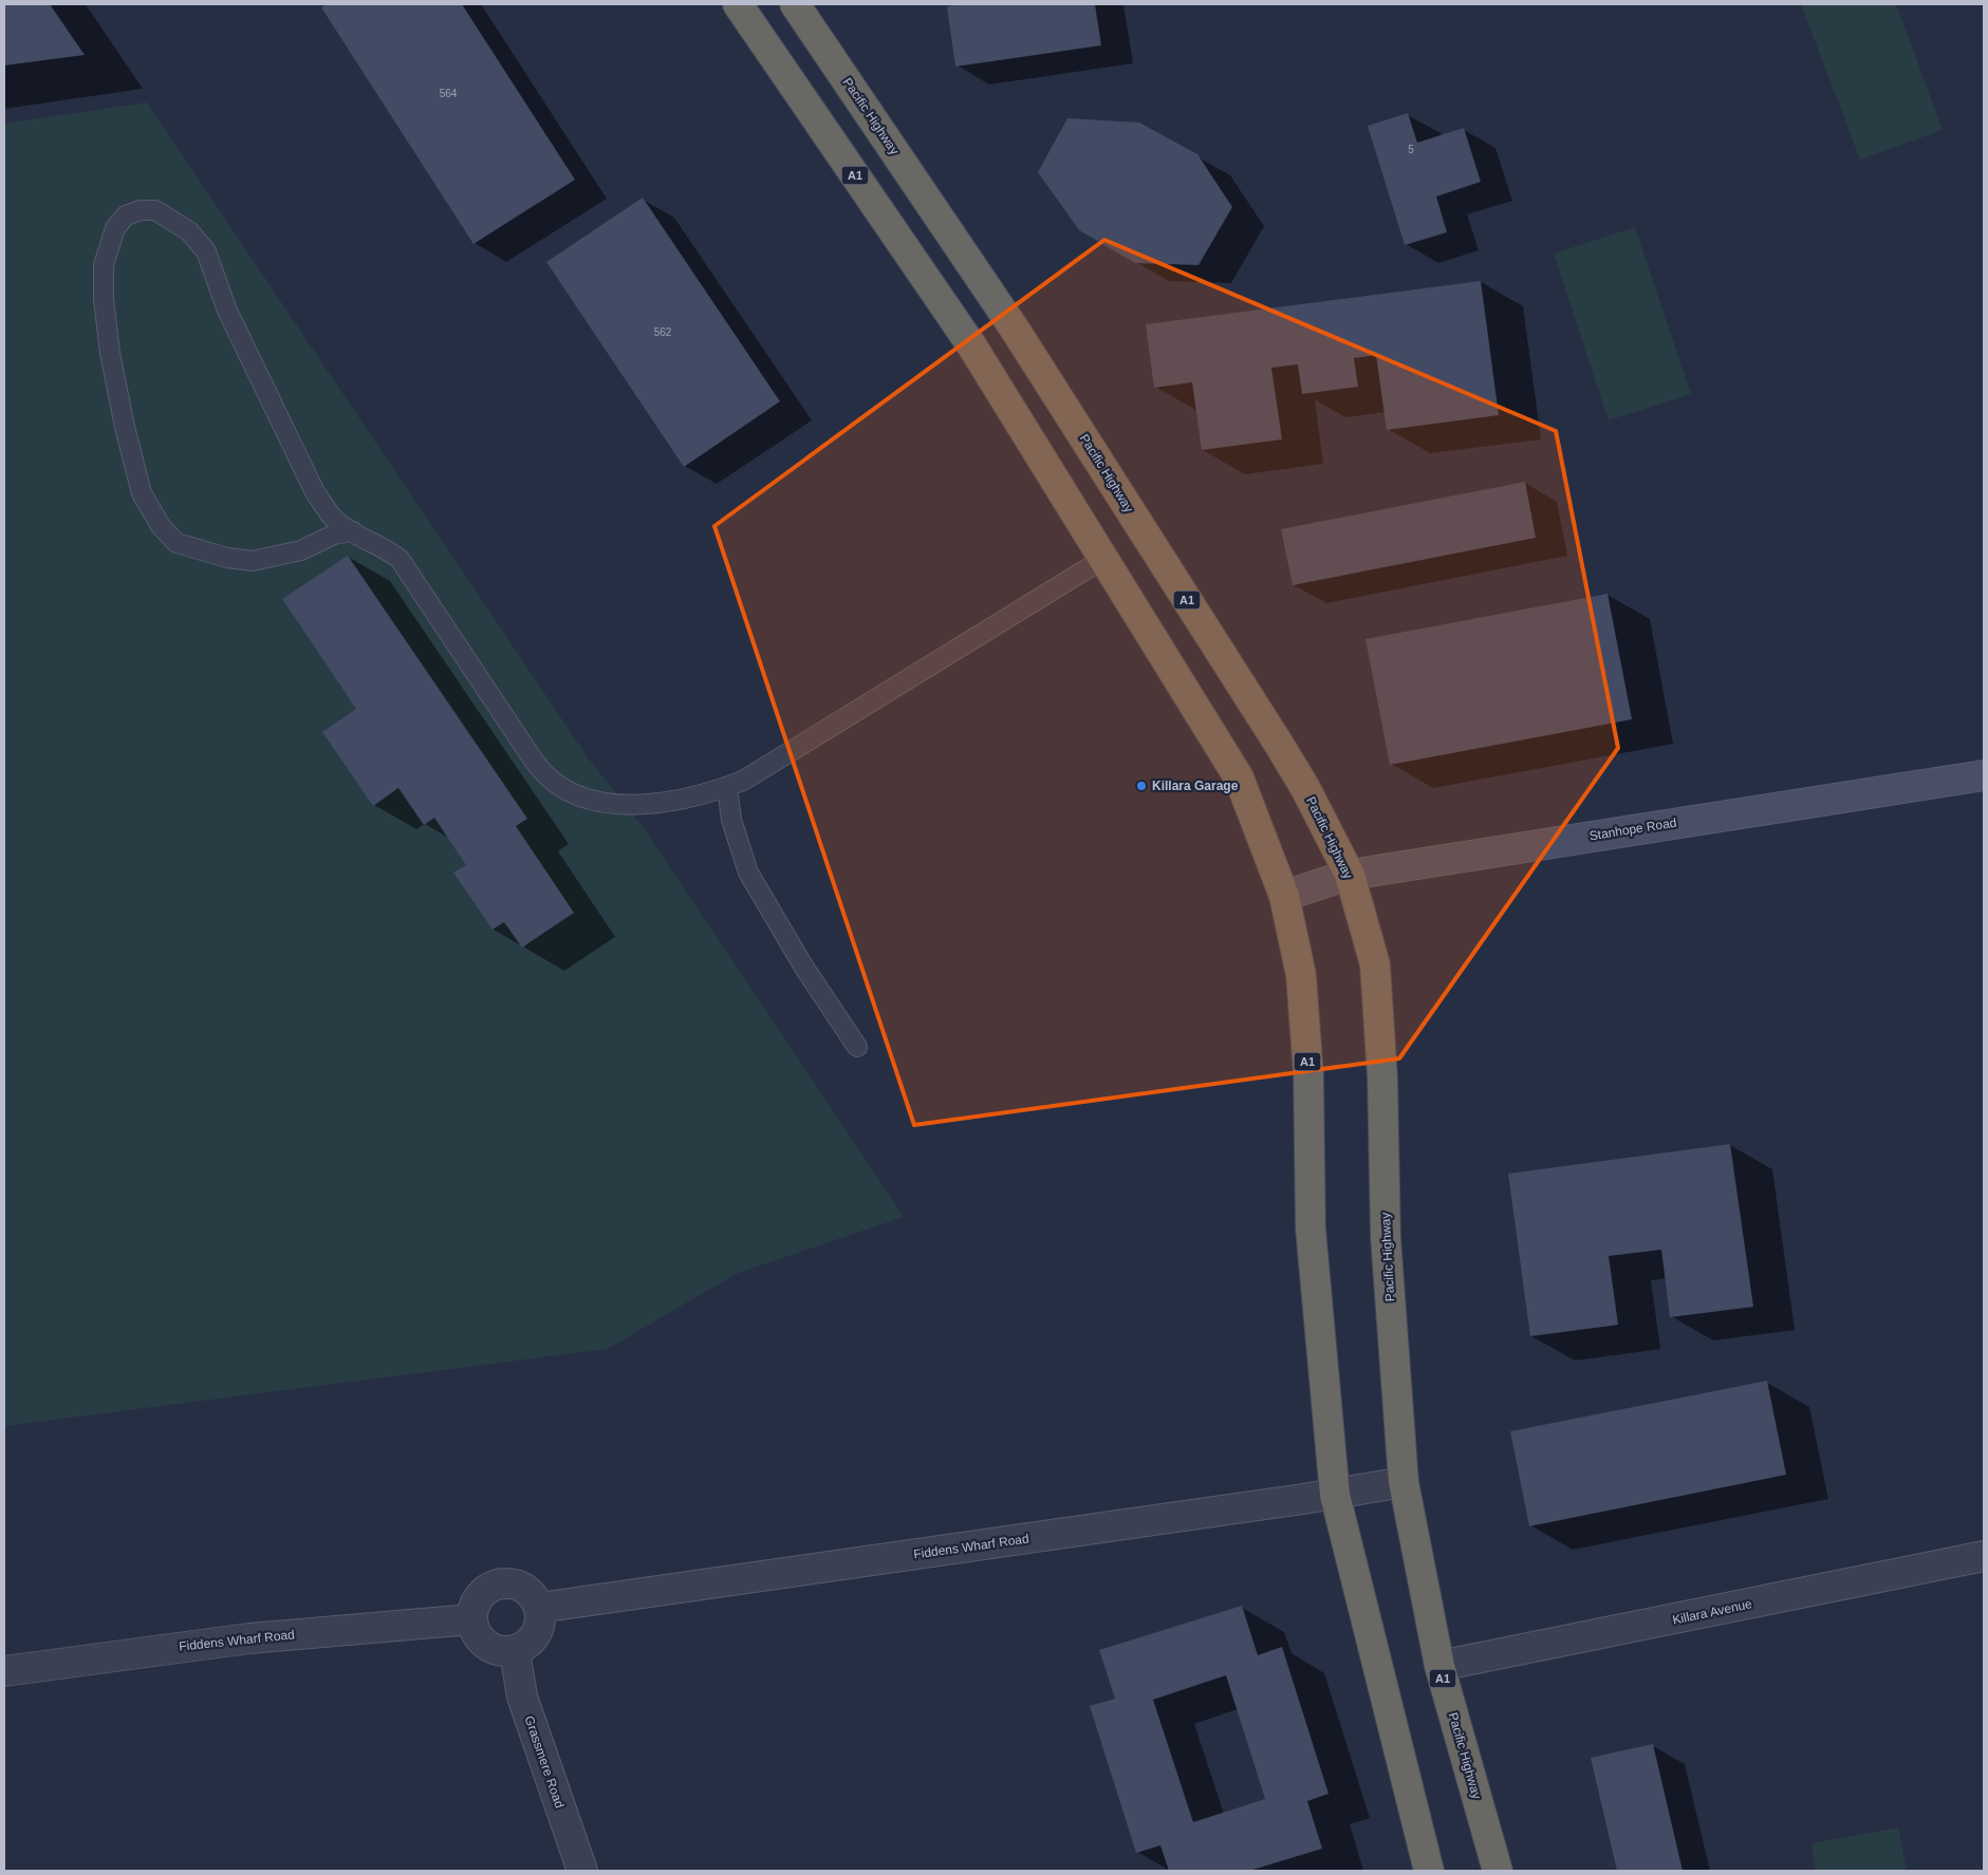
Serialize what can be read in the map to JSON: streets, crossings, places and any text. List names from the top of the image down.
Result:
{
  "streets": {
    "highway": ["Pacific Highway", "A1"],
    "main road": ["Stanhope Road"],
    "street": ["Fiddens Wharf Road", "Killara Avenue", "Grassmere Road"]
  },
  "crossings": [
    ["Pacific Highway", "Stanhope Road"],
    ["Pacific Highway", "Fiddens Wharf Road"],
    ["Pacific Highway", "Killara Avenue"],
    ["A1", "Stanhope Road"],
    ["A1", "Fiddens Wharf Road"],
    ["Fiddens Wharf Road", "Grassmere Road"]
  ],
  "places": ["Killara Garage"],
  "house_numbers": ["564", "5", "562"]
}
